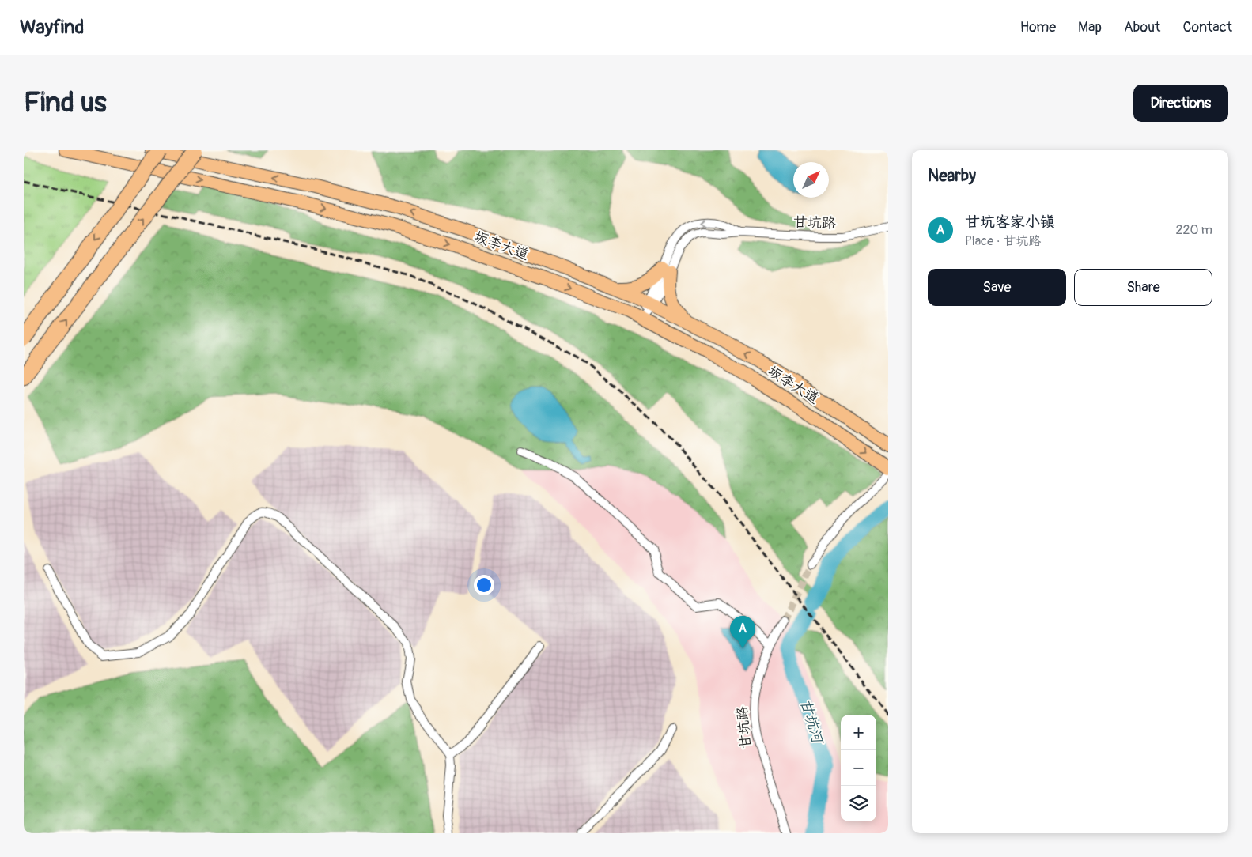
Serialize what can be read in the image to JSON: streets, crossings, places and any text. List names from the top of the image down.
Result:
{
  "streets": {
    "main road": ["坂李大道"],
    "street": ["甘坑路"]
  },
  "crossings": [
    ["甘坑路", "坂李大道"]
  ],
  "water": ["甘坑河"],
  "north": "top right",
  "page": {
    "header": "Wayfind",
    "nav": [
      "Home",
      "Map",
      "About",
      "Contact"
    ],
    "buttons": [
      "Directions",
      ["Save", "Share"]
    ],
    "title": "Find us",
    "heading": "Nearby",
    "list": [
      {
        "mark": "A",
        "name": "甘坑客家小镇",
        "note": "Place · 甘坑路",
        "value": "220 m"
      }
    ],
    "pins": "A",
    "map_buttons": ["+", "−"]
  }
}
